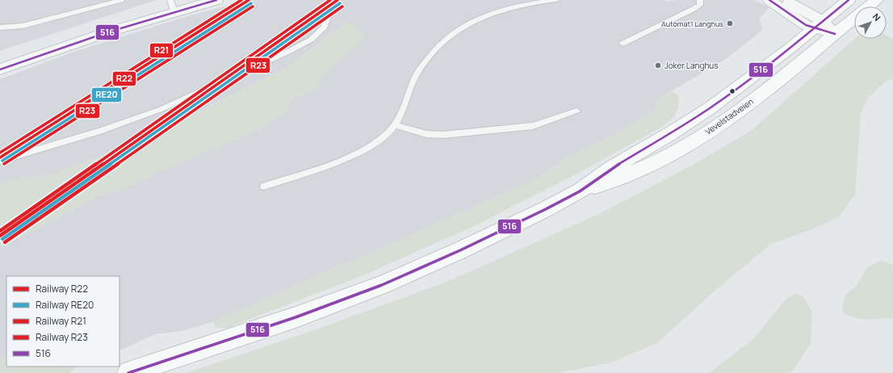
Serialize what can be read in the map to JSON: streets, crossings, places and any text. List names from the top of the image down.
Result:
{
  "streets": {
    "main road": ["Vevelstadveien"]
  },
  "places": ["Automat1 Langhus", "Joker Langhus"],
  "lines": [
    "rail line R22",
    "rail line R21",
    "transit line 516",
    "rail line RE20",
    "rail line R23"
  ],
  "legend": [
    "Railway R22",
    "Railway RE20",
    "Railway R21",
    "Railway R23",
    "516"
  ],
  "north": "top right"
}
